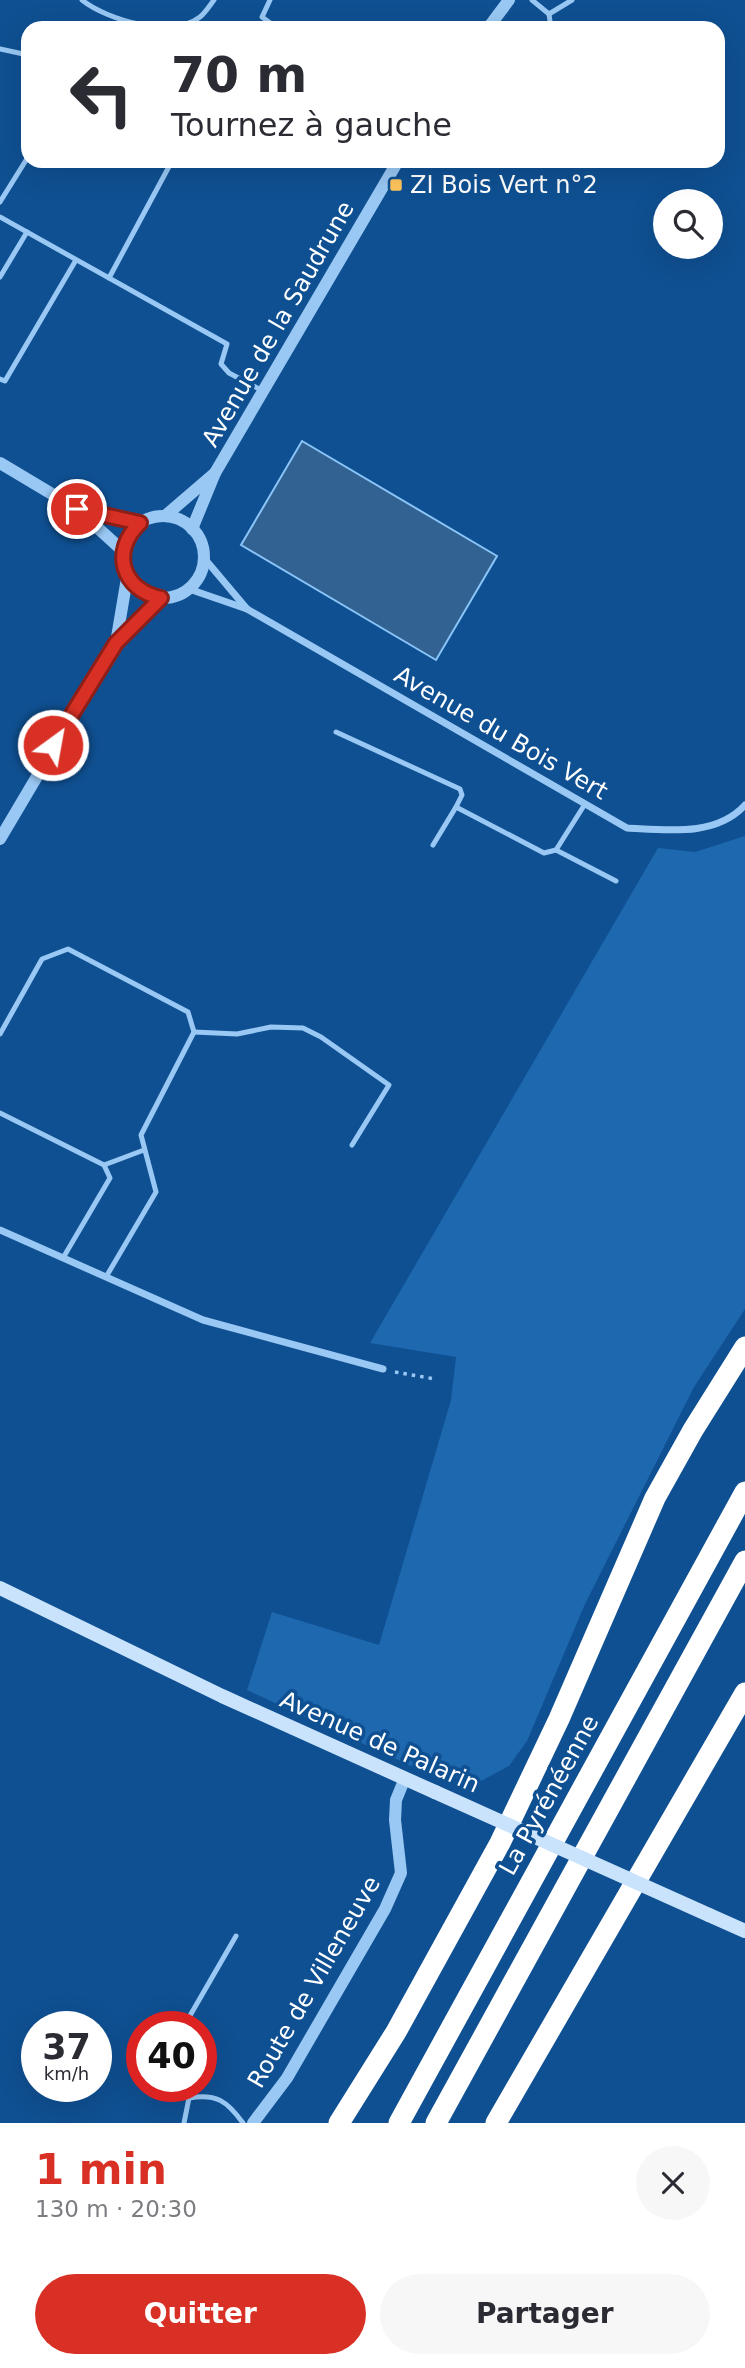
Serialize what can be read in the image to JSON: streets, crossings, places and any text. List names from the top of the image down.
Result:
{
  "streets": {
    "highway": ["La Pyrénéenne"],
    "main road": ["Avenue de Palarin"],
    "street": ["Avenue de la Saudrune", "Avenue du Bois Vert", "Route de Villeneuve"]
  },
  "crossings": [
    ["Avenue de la Saudrune", "Avenue du Bois Vert"],
    ["Avenue de Palarin", "Route de Villeneuve"]
  ],
  "places": {
    "transit": ["ZI Bois Vert n°2"]
  },
  "page": {
    "turn": ["70 m", "Tournez à gauche"],
    "speed": "37 km/h",
    "limit": "40",
    "heading": ["1 min", "130 m · 20:30"],
    "buttons": ["Quitter", "Partager"]
  }
}
